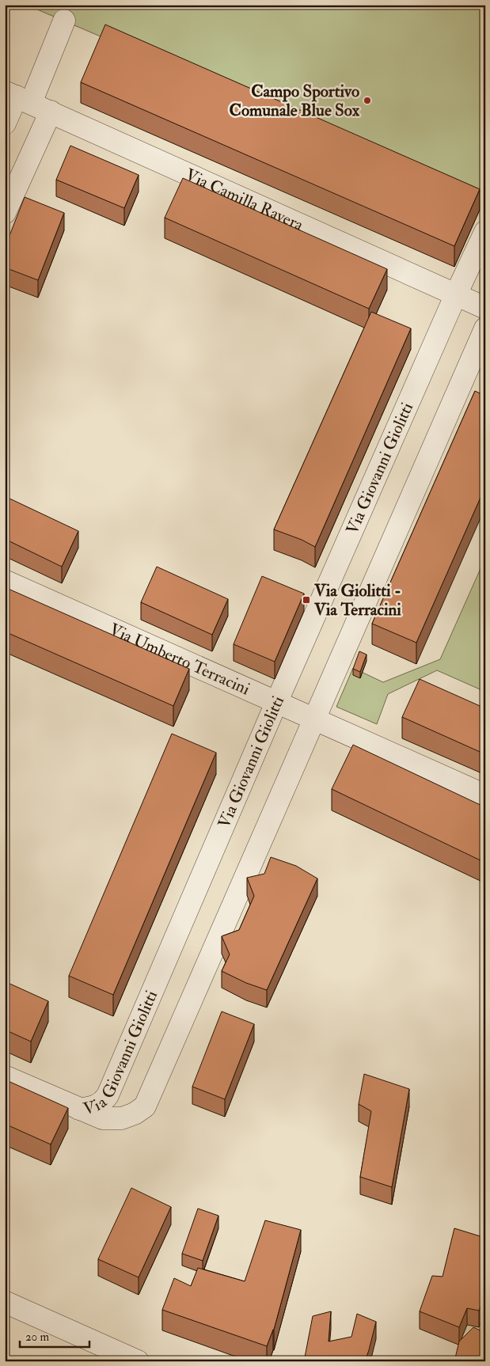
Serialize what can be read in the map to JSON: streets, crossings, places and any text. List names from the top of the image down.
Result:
{
  "streets": {
    "street": ["Via Camilla Ravera", "Via Giovanni Giolitti", "Via Umberto Terracini"]
  },
  "crossings": [
    ["Via Camilla Ravera", "Via Giovanni Giolitti"],
    ["Via Giovanni Giolitti", "Via Umberto Terracini"]
  ],
  "places": {
    "other": ["Campo Sportivo Comunale Blue Sox"],
    "transit": ["Via Giolitti - Via Terracini"]
  },
  "scale_bar": "20 m"
}
